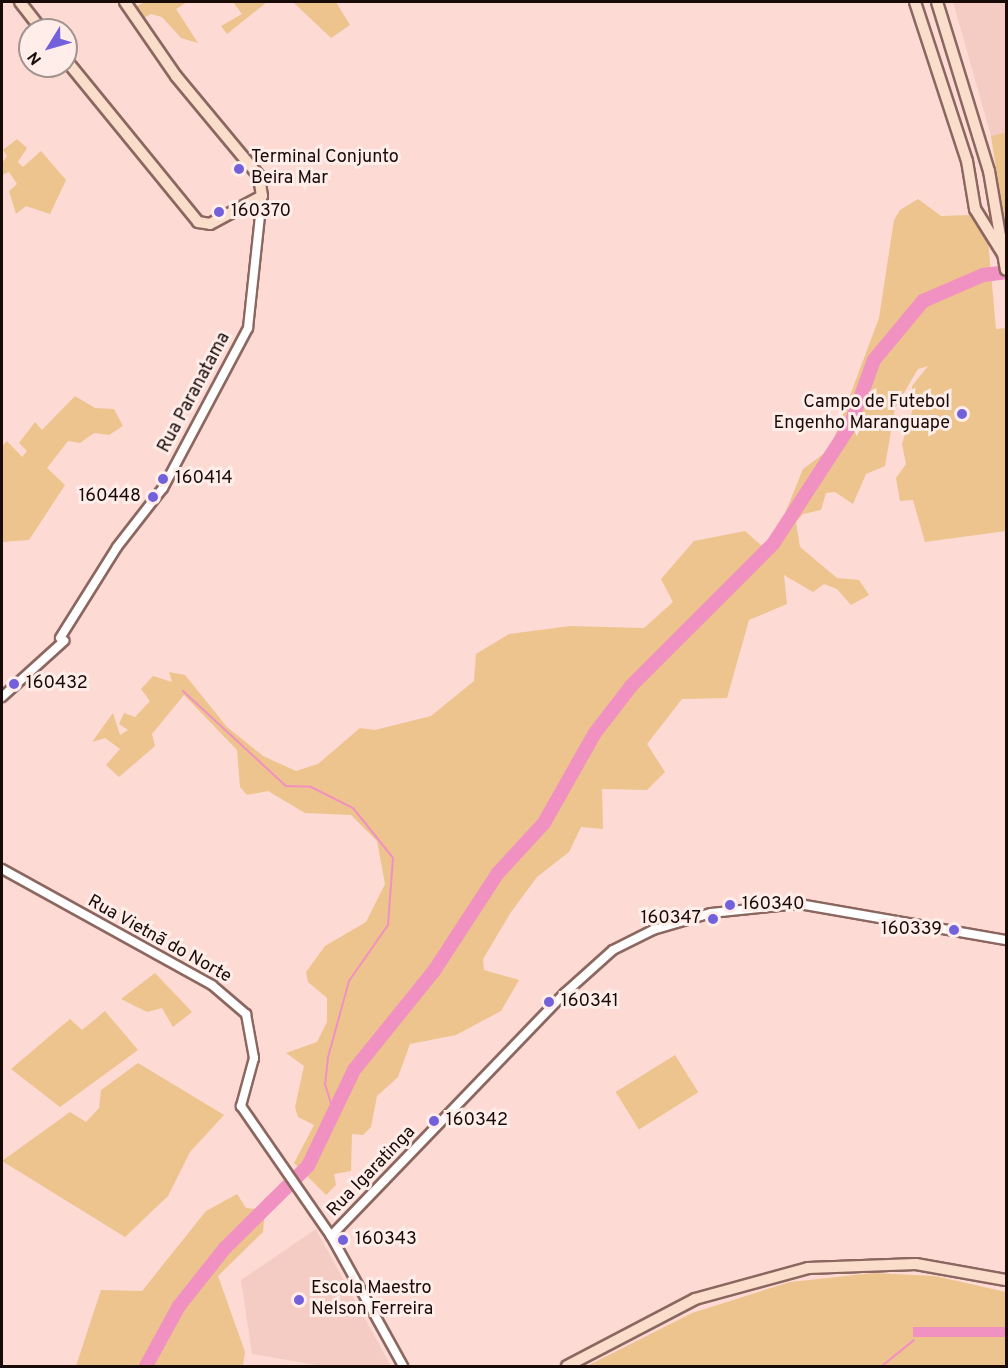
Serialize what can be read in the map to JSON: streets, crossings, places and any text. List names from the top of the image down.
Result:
{
  "streets": {
    "main road": ["Rua Paranatama"],
    "street": ["Rua Vietnã do Norte", "Rua Igaratinga"]
  },
  "crossings": [
    ["Rua Vietnã do Norte", "Rua Igaratinga"]
  ],
  "places": [
    "Terminal Conjunto Beira Mar",
    "160370",
    "Campo de Futebol Engenho Maranguape",
    "160414",
    "160448",
    "160432",
    "160340",
    "160347",
    "160339",
    "160341",
    "160342",
    "160343",
    "Escola Maestro Nelson Ferreira"
  ],
  "north": "bottom left"
}
